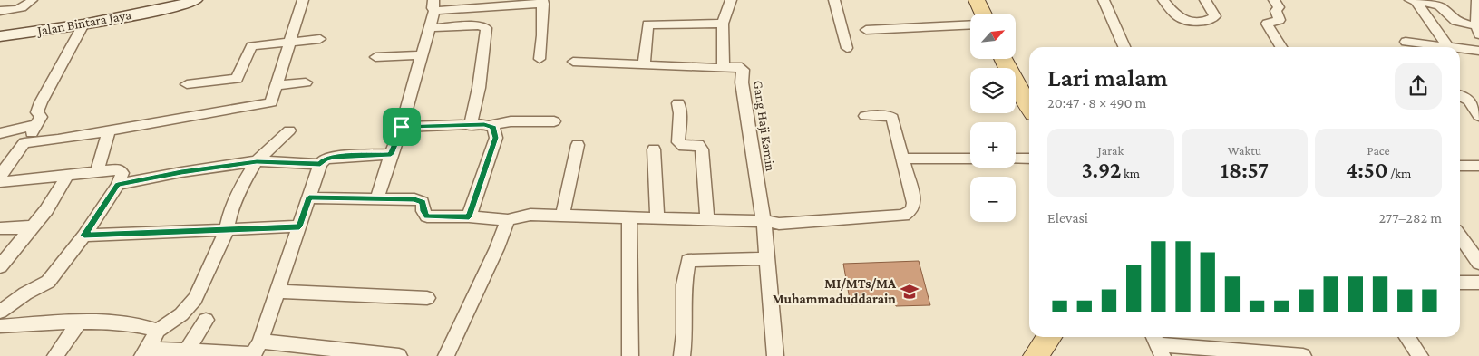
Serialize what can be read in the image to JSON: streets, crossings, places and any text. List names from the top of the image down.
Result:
{
  "streets": {
    "street": ["Jalan Bintara Jaya", "Gang Haji Kamin"]
  },
  "places": {
    "school or university": ["MI/MTs/MA Muhammaduddarain"]
  },
  "north": "top right",
  "page": {
    "map_buttons": ["+", "−"],
    "heading": ["Lari malam", "20:47 · 8 × 490 m"],
    "stats": [
      ["Jarak", "3.92 km"],
      ["Waktu", "18:57"],
      ["Pace", "4:50 /km"]
    ],
    "chart": ["Elevasi", "277–282 m"]
  }
}
